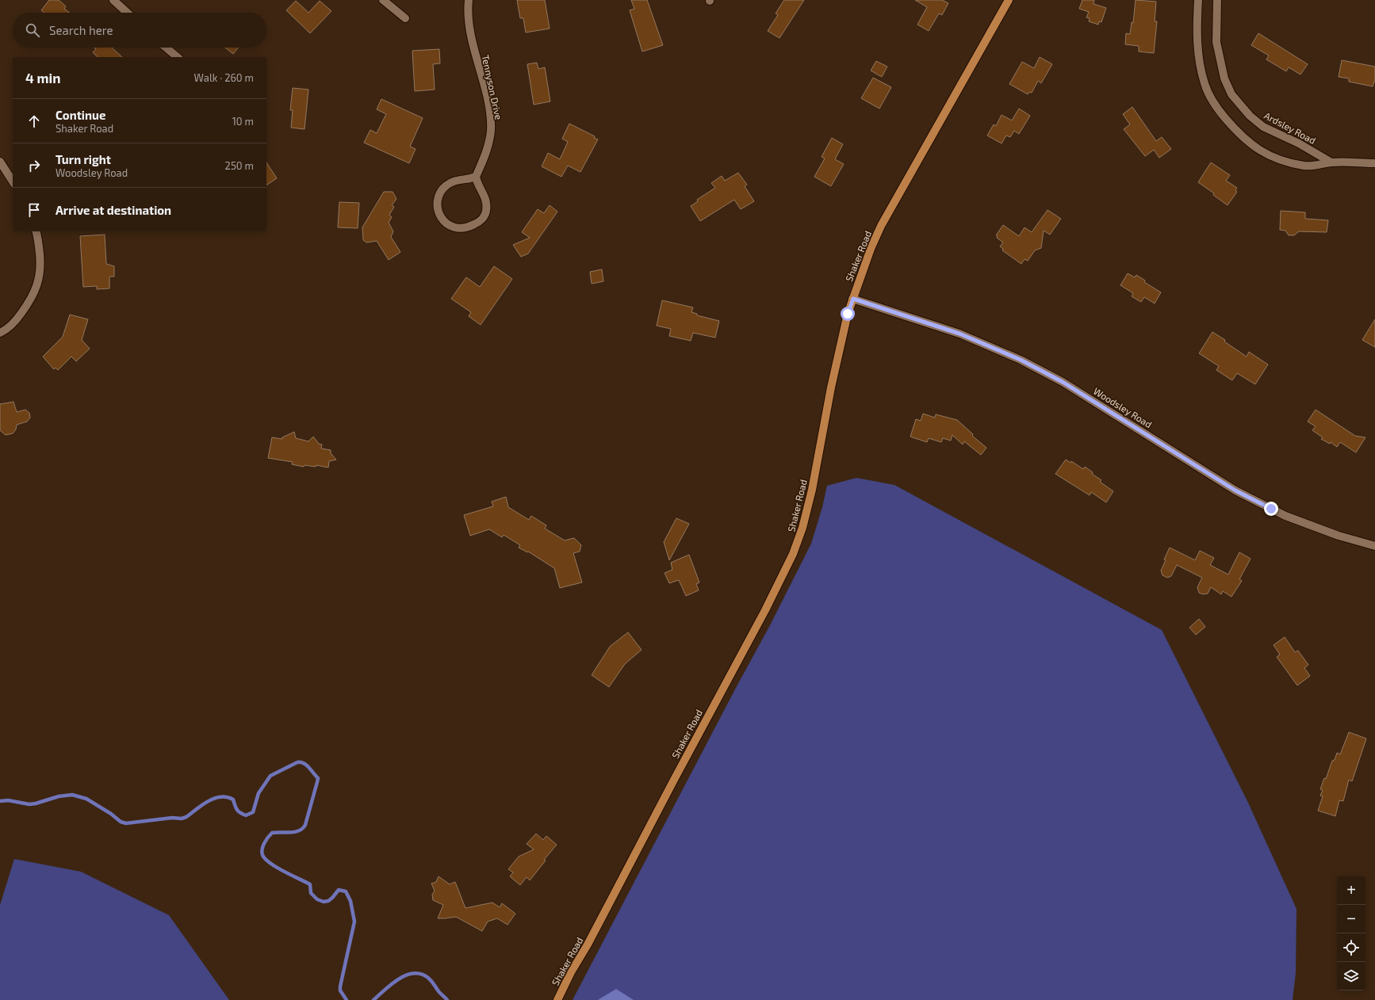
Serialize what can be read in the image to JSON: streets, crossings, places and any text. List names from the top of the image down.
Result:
{
  "streets": {
    "main road": ["Shaker Road"],
    "street": ["Tennyson Drive", "Ardsley Road", "Woodsley Road"]
  },
  "crossings": [
    ["Shaker Road", "Woodsley Road"]
  ],
  "page": {
    "search": "Search here",
    "heading": ["4 min", "Walk · 260 m"],
    "list": [
      ["Continue", "Shaker Road", "10 m"],
      ["Turn right", "Woodsley Road", "250 m"],
      "Arrive at destination"
    ],
    "map_buttons": ["+", "−"]
  }
}
